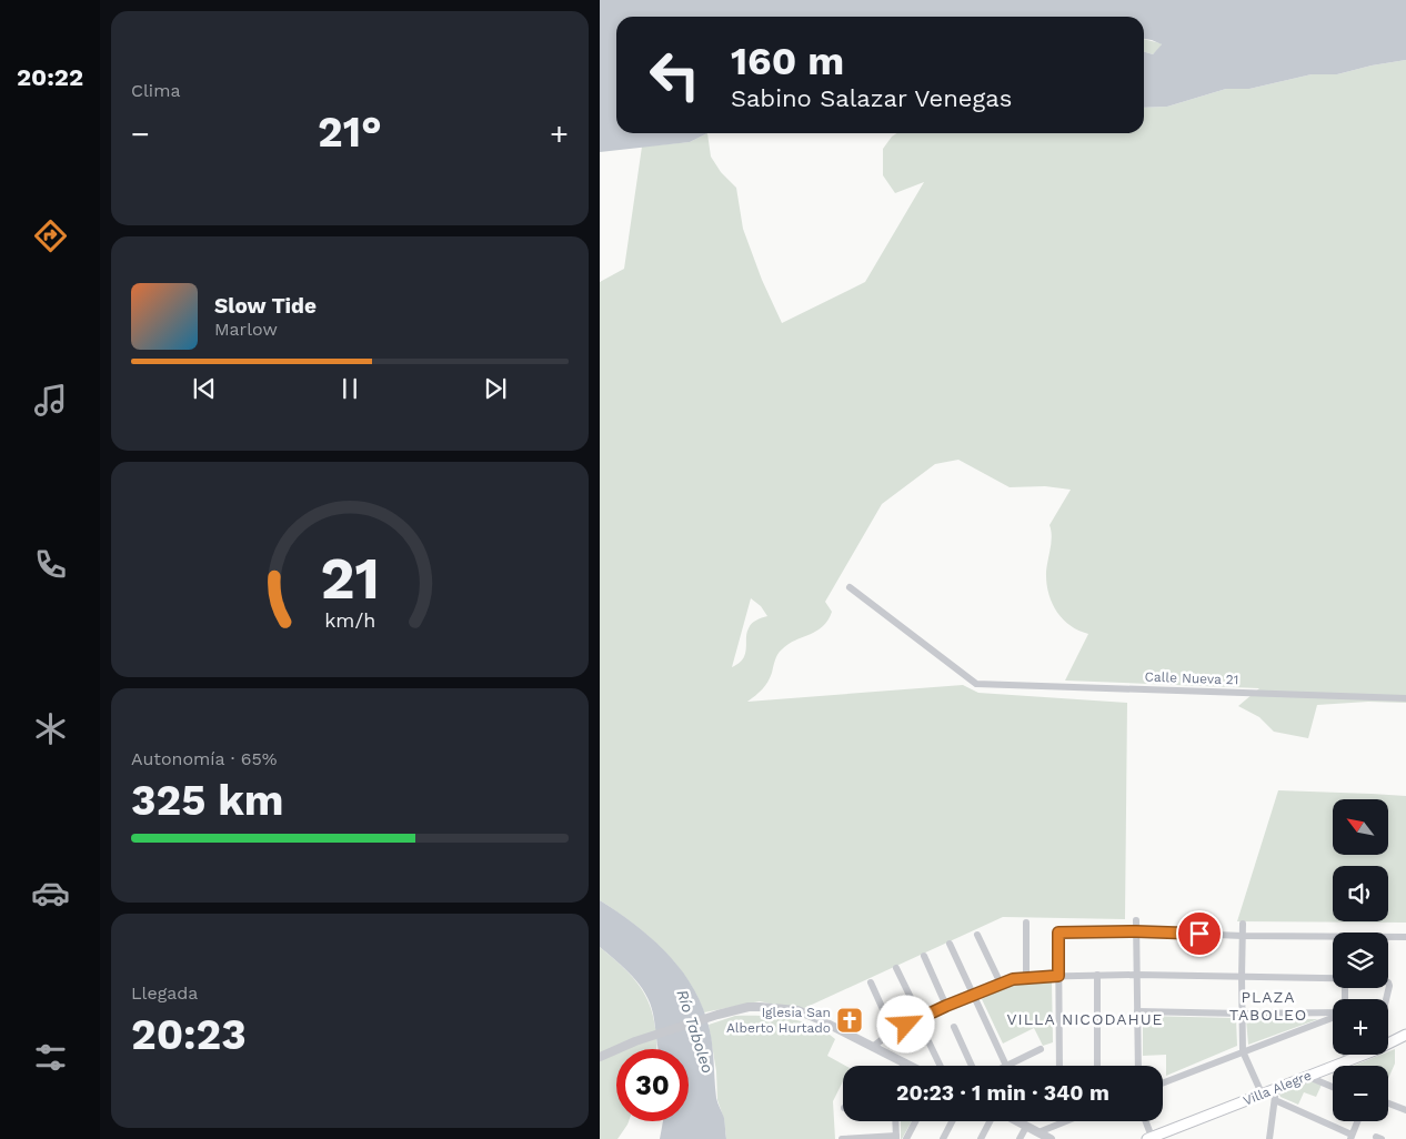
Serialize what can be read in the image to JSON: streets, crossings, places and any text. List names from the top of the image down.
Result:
{
  "streets": {
    "main road": ["Villa Alegre"],
    "street": ["Calle Nueva 21"]
  },
  "districts": ["PLAZA TABOLEO", "VILLA NICODAHUE"],
  "water": ["Río Taboleo"],
  "places": {
    "church": ["Iglesia San Alberto Hurtado"]
  },
  "north": "top left",
  "page": {
    "tabs": "20:22",
    "tile": [
      "Clima",
      ["Autonomía · 65%", "325 km"],
      ["Llegada", "20:23"]
    ],
    "turn": ["160 m", "Sabino Salazar Venegas"],
    "heat": ["−", "21°", "+"],
    "song": ["Slow Tide", "Marlow"],
    "map_buttons": ["+", "−"],
    "limit": "30",
    "trip": "20:23 · 1 min · 340 m",
    "gauge": ["21", "km/h"]
  }
}
